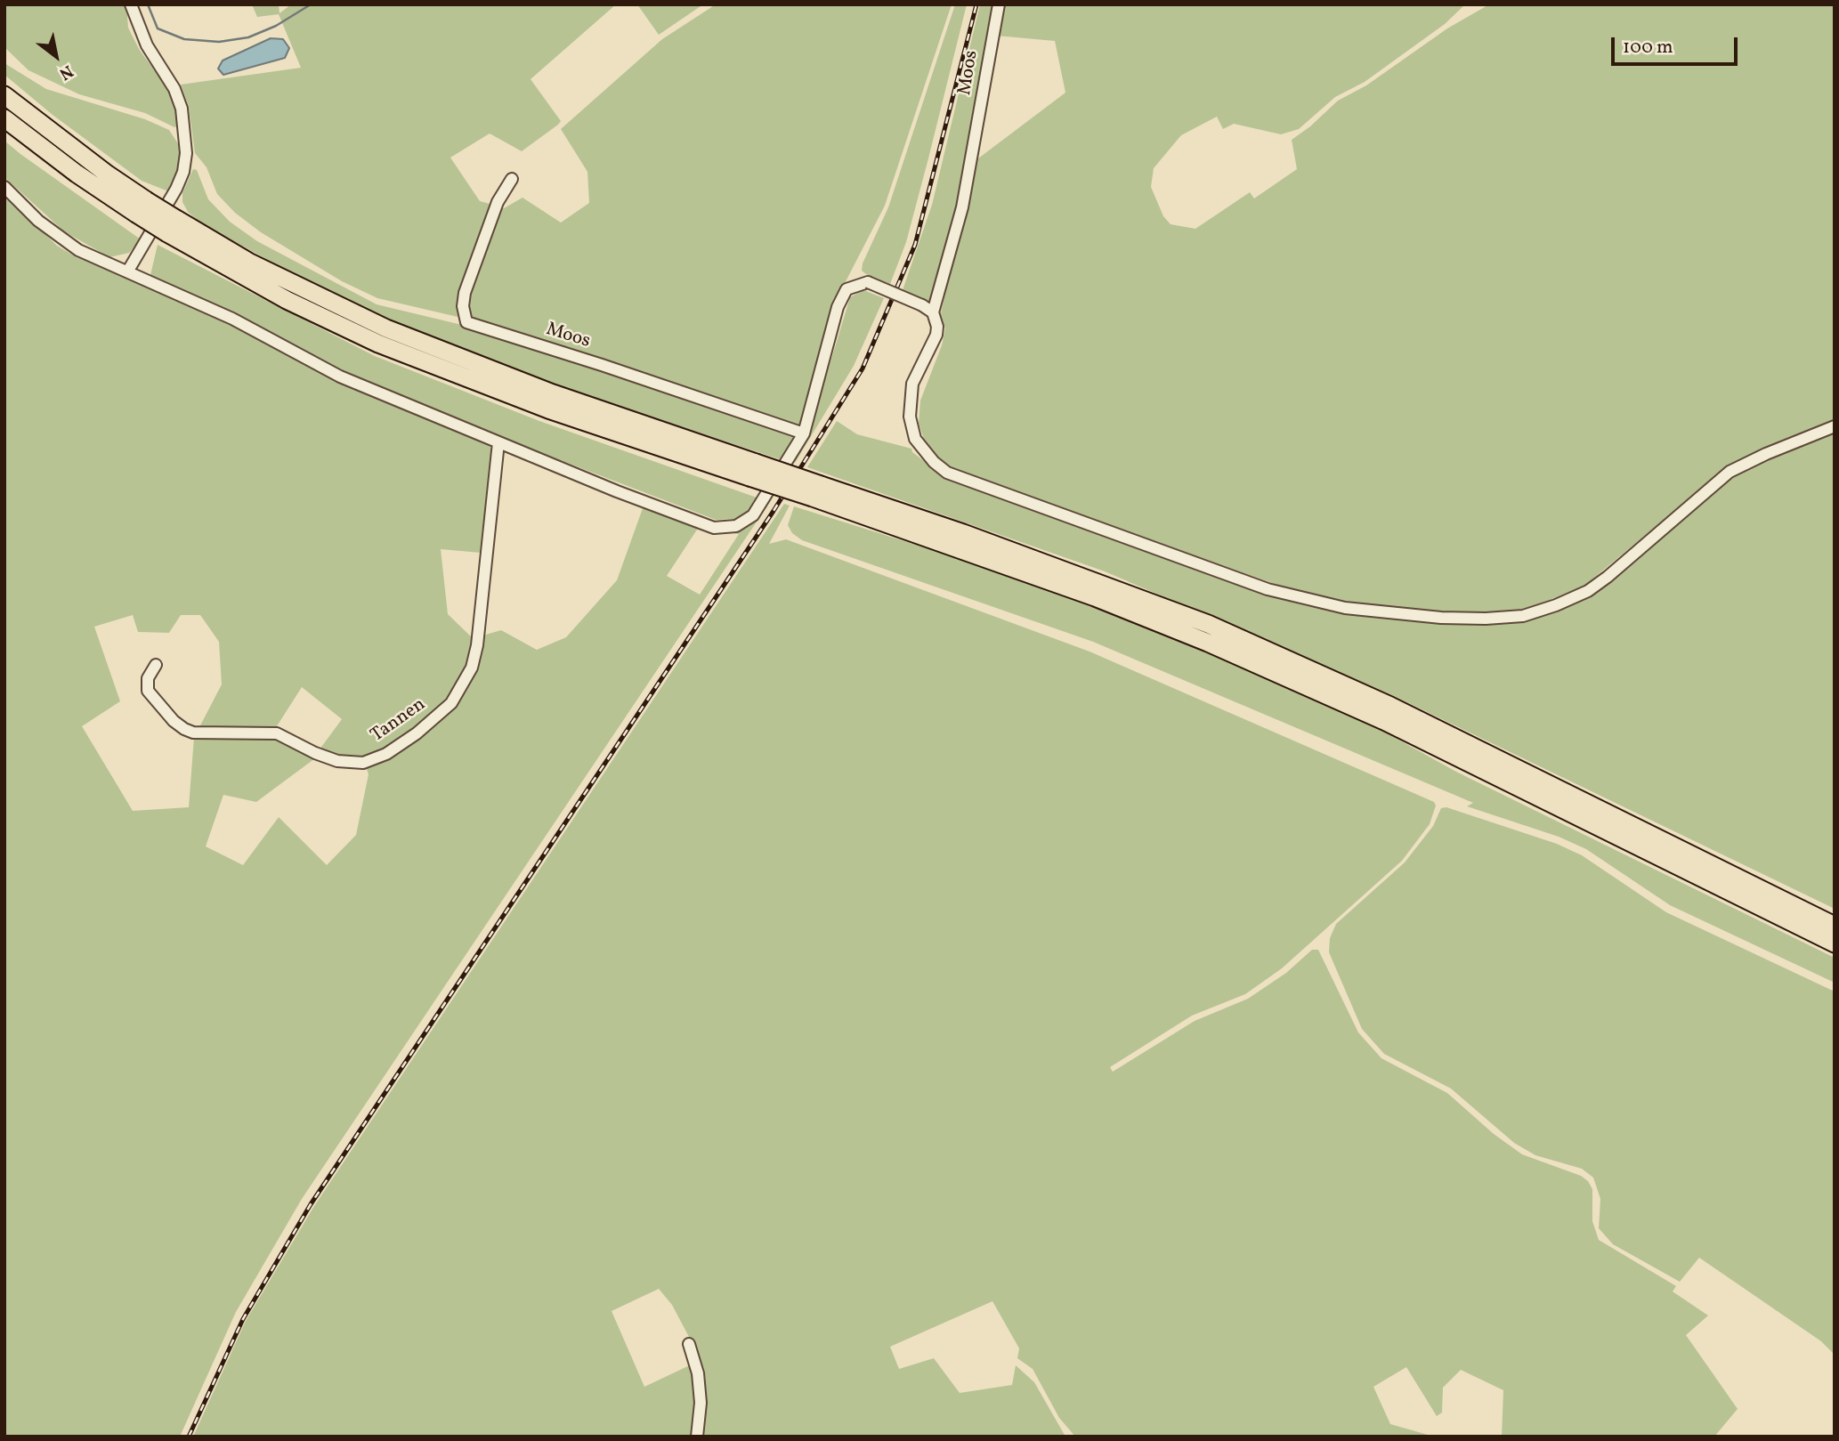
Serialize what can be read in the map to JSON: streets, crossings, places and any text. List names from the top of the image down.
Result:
{
  "streets": {
    "street": ["Moos", "Tannen"]
  },
  "scale_bar": "100 m",
  "north": "bottom right"
}
